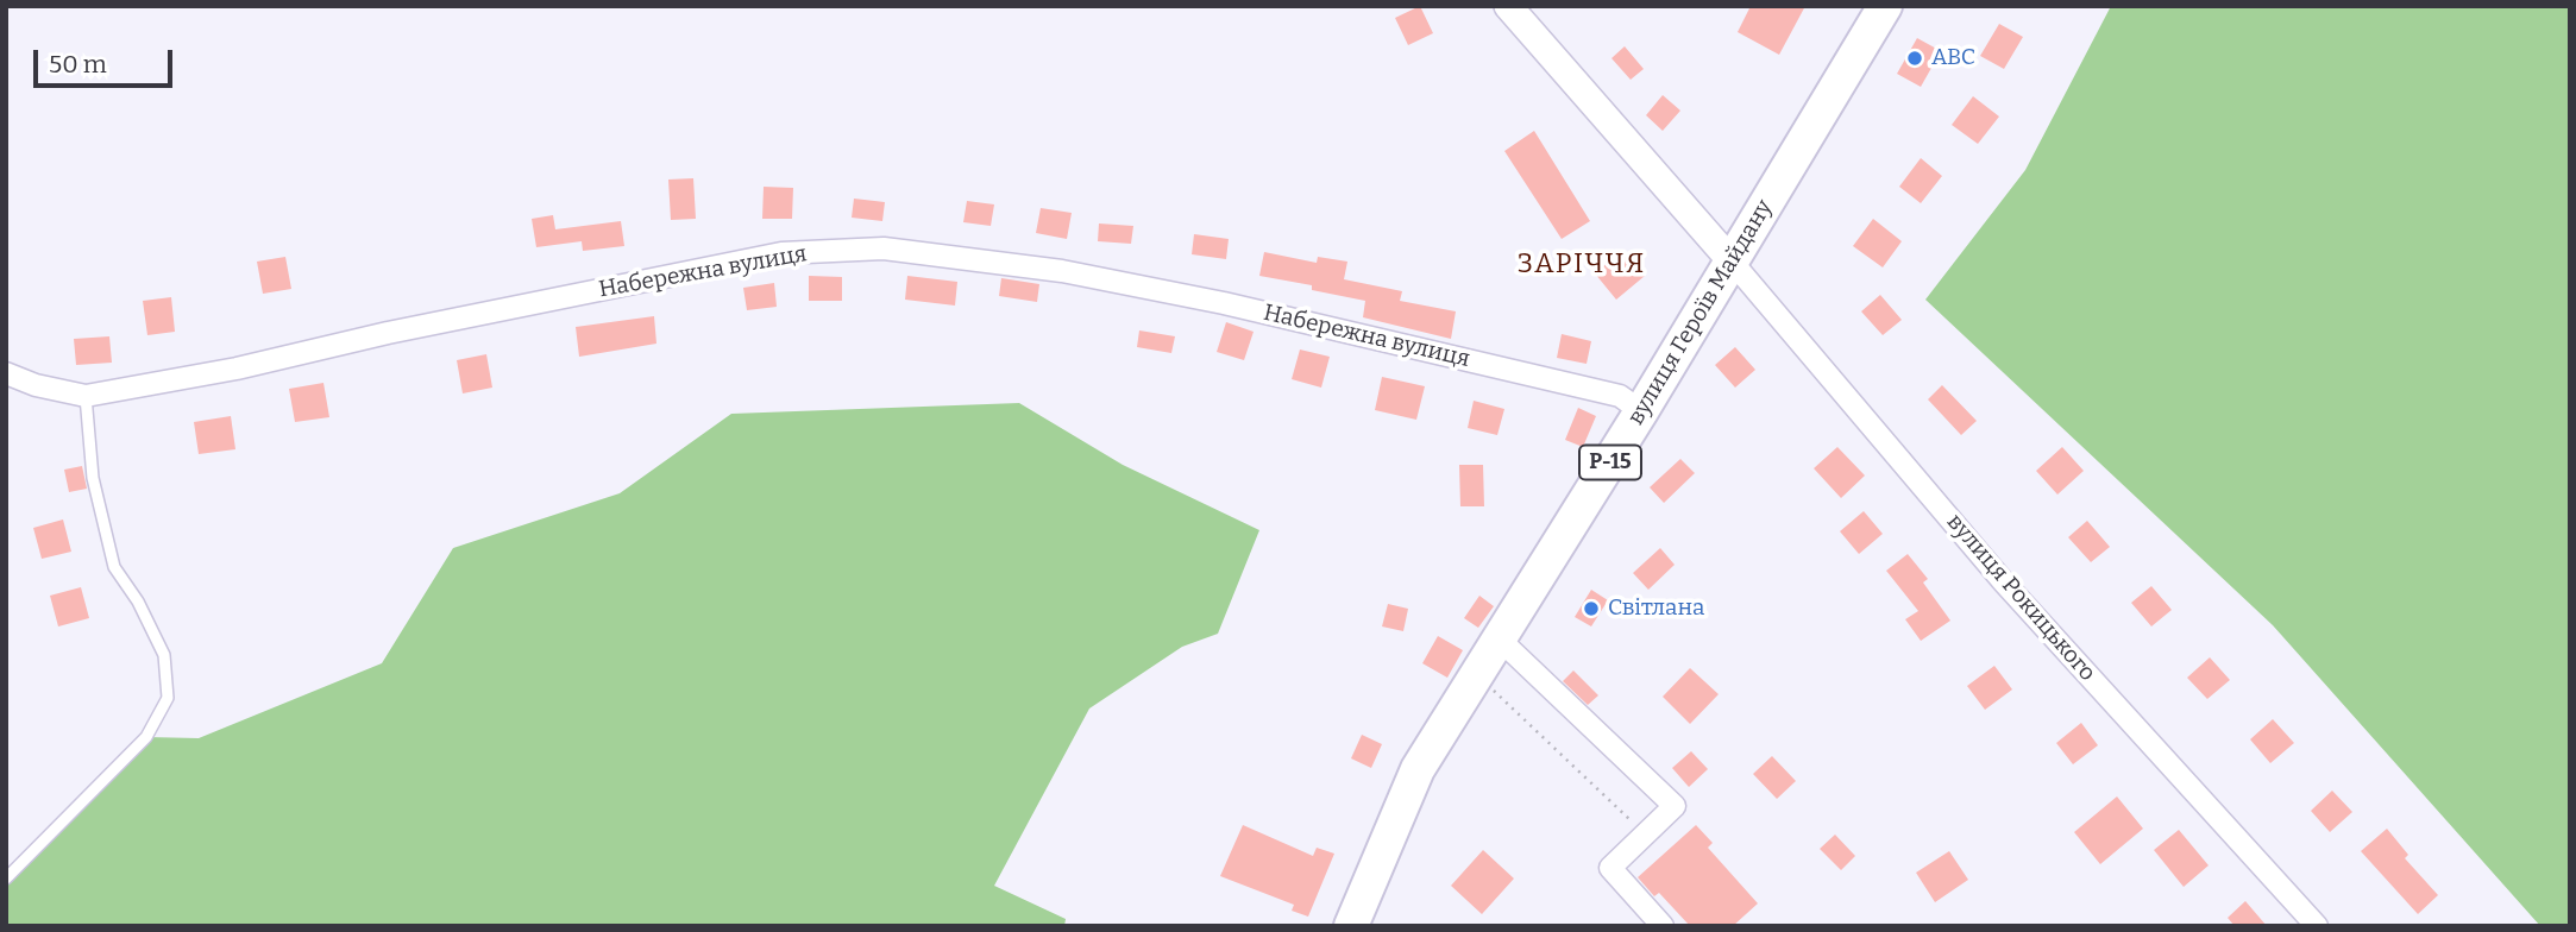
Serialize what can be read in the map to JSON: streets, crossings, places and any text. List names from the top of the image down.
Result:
{
  "streets": {
    "main road": ["вулиця Героїв Майдану", "Р-15"],
    "street": ["Набережна вулиця", "вулиця Рокицького"]
  },
  "crossings": [
    ["Набережна вулиця", "вулиця Героїв Майдану"],
    ["вулиця Героїв Майдану", "вулиця Рокицького"]
  ],
  "districts": ["ЗАРІЧЧЯ"],
  "places": ["ABC", "Світлана"],
  "scale_bar": "50 m"
}
